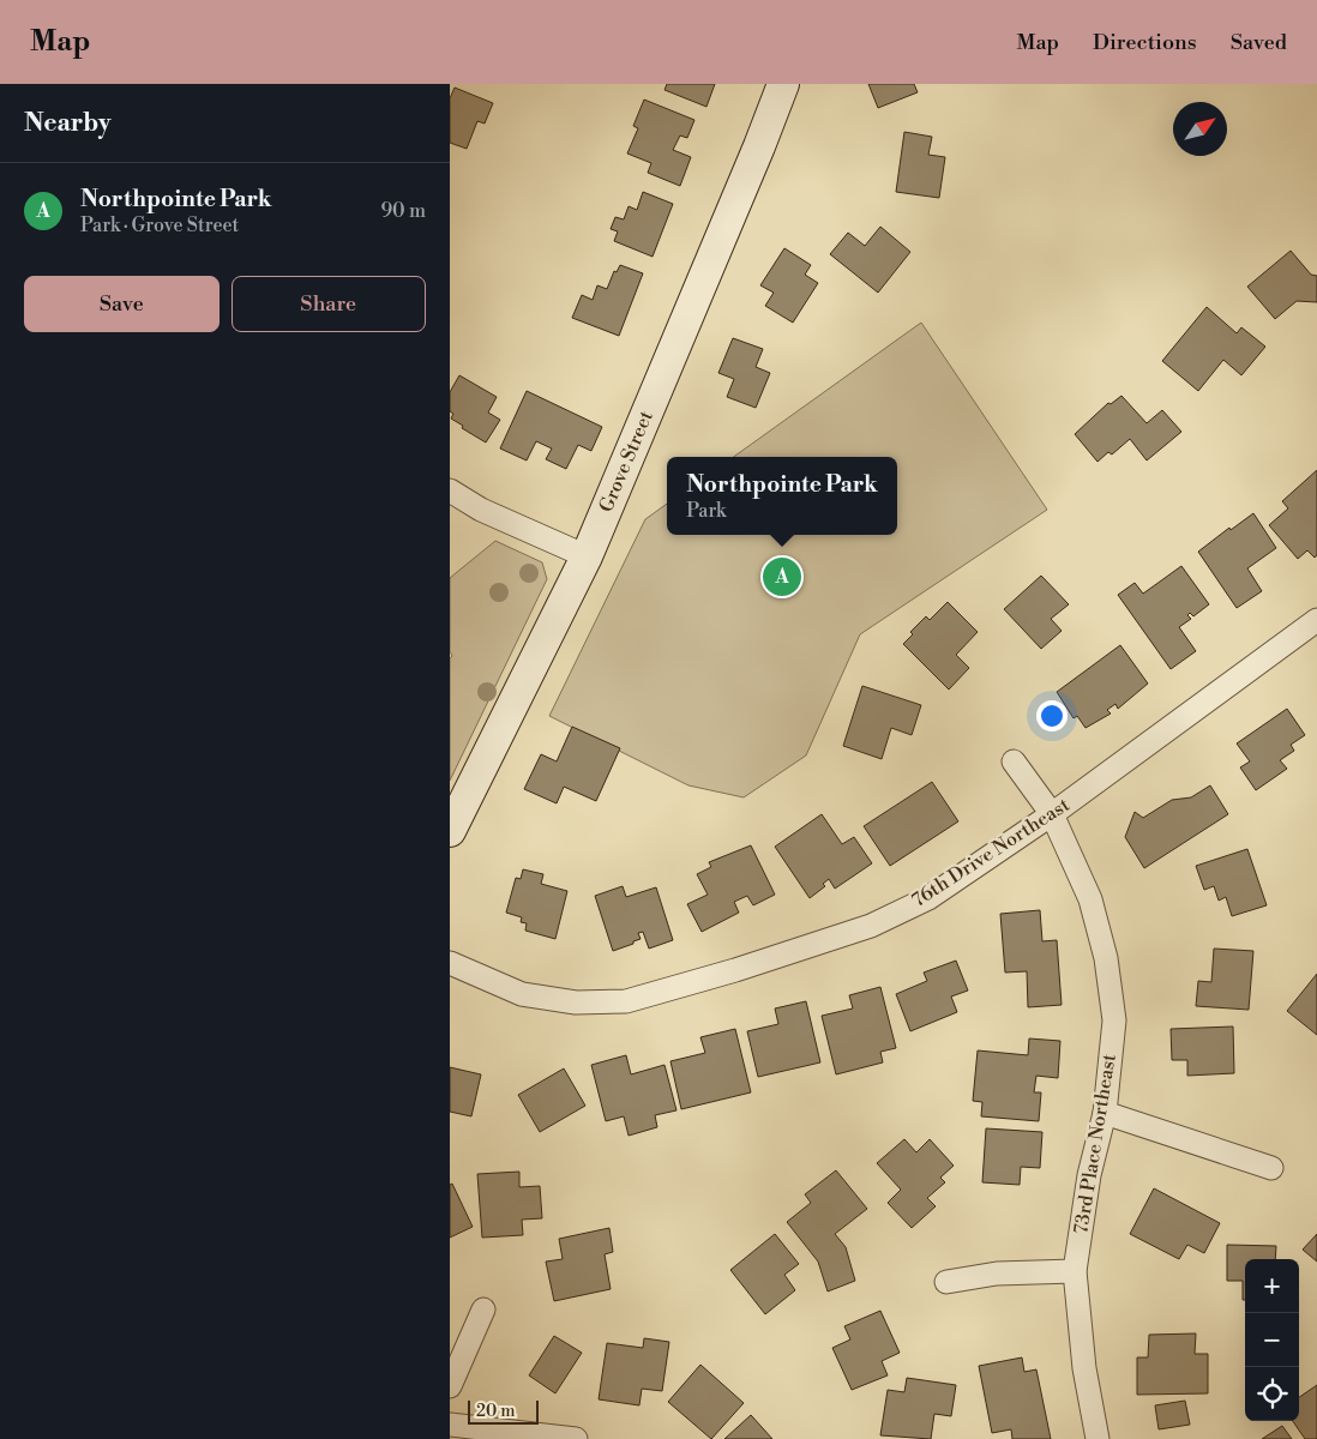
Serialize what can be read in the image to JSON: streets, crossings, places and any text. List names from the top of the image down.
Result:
{
  "streets": {
    "street": ["Grove Street", "76th Drive Northeast", "73rd Place Northeast"]
  },
  "crossings": [
    ["76th Drive Northeast", "73rd Place Northeast"]
  ],
  "scale_bar": "20 m",
  "north": "top right",
  "page": {
    "header": "Map",
    "nav": ["Map", "Directions", "Saved"],
    "heading": "Nearby",
    "list": [
      {
        "mark": "A",
        "name": "Northpointe Park",
        "note": "Park · Grove Street",
        "value": "90 m"
      }
    ],
    "buttons": ["Save", "Share"],
    "popup": ["Northpointe Park", "Park"],
    "pins": "A",
    "map_buttons": ["+", "−"],
    "scale": "20 m"
  }
}
